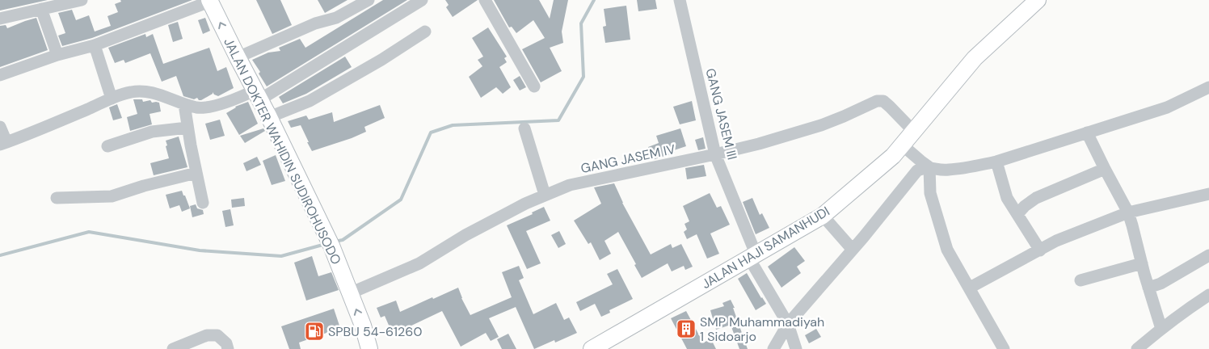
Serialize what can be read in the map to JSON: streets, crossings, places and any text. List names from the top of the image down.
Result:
{
  "streets": {
    "street": [
      "GANG JASEM III",
      "JALAN DOKTER WAHIDIN SUDIROHUSODO",
      "GANG JASEM IV",
      "JALAN HAJI SAMANHUDI"
    ]
  },
  "crossings": [
    ["GANG JASEM III", "GANG JASEM IV"],
    ["GANG JASEM III", "JALAN HAJI SAMANHUDI"],
    ["JALAN DOKTER WAHIDIN SUDIROHUSODO", "GANG JASEM IV"],
    ["GANG JASEM IV", "JALAN HAJI SAMANHUDI"]
  ],
  "places": {
    "building": ["SMP Muhammadiyah 1 Sidoarjo"],
    "fuel station": ["SPBU 54-61260"]
  }
}
